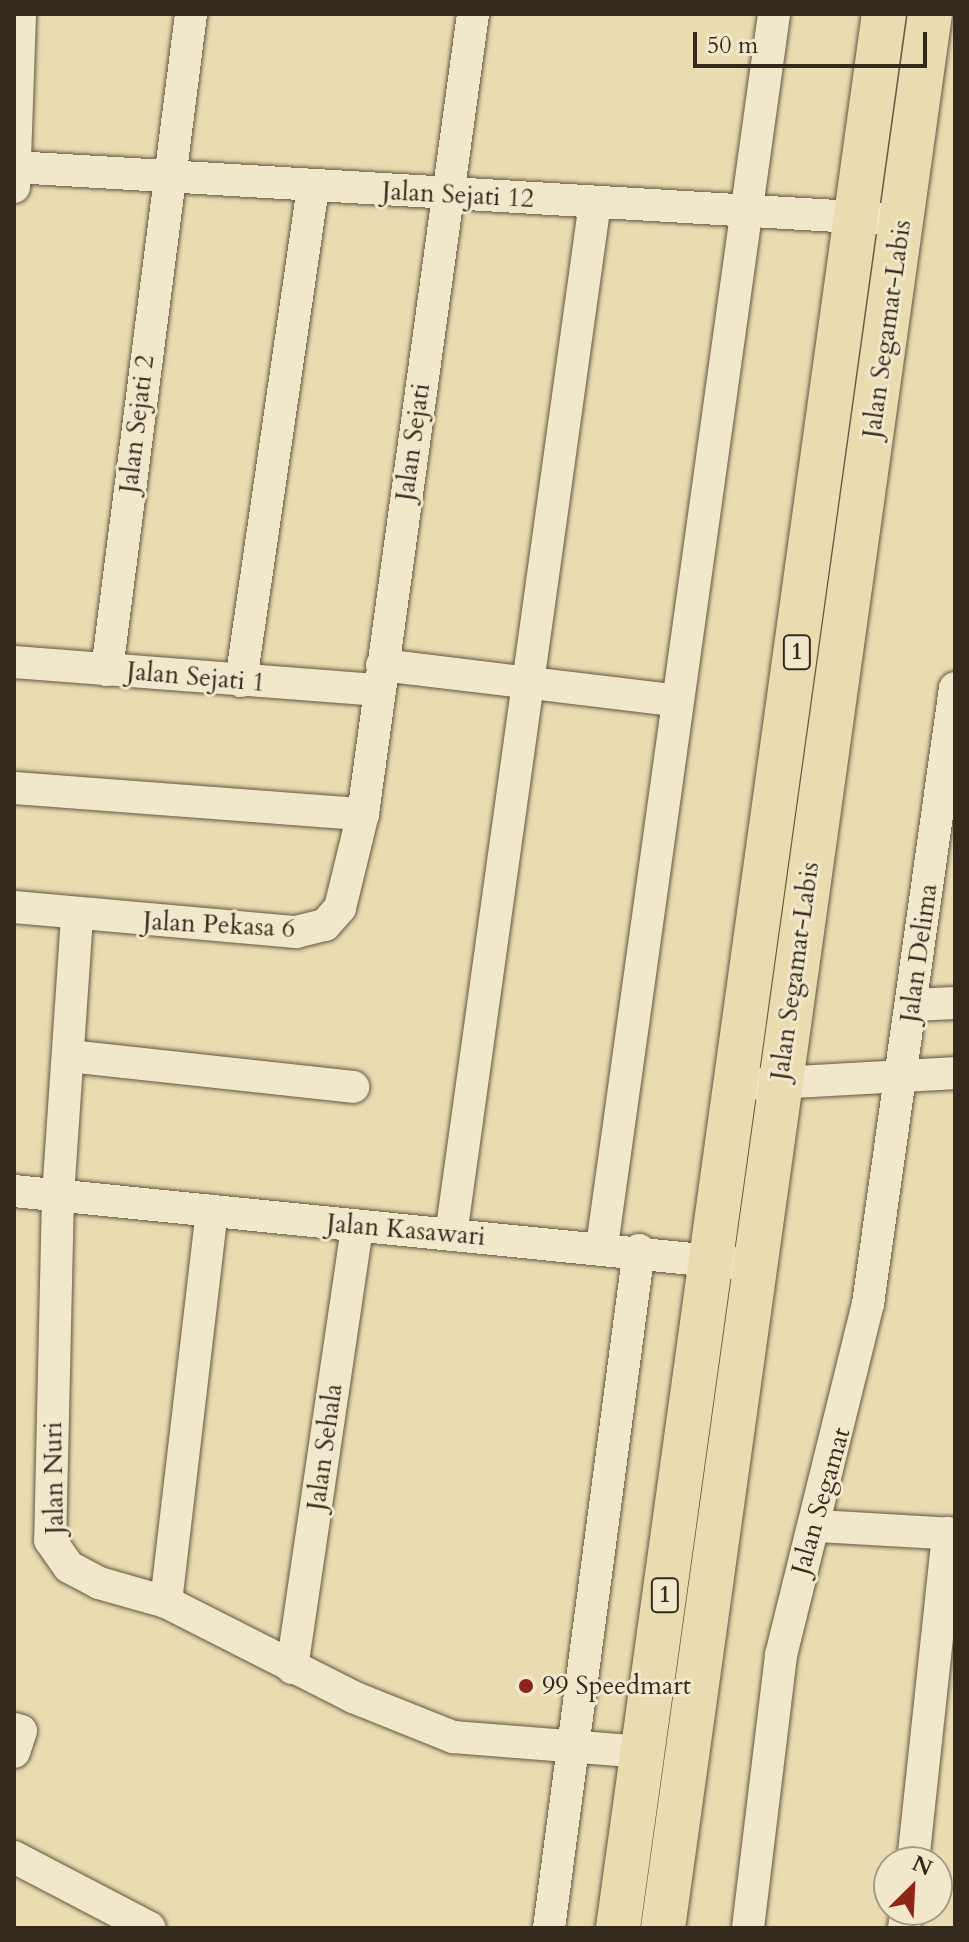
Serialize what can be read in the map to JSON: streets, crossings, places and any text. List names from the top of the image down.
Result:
{
  "streets": {
    "highway": ["Jalan Segamat-Labis", "1"],
    "street": [
      "Jalan Sejati 12",
      "Jalan Sejati 2",
      "Jalan Sejati",
      "Jalan Sejati 1",
      "Jalan Pekasa 6",
      "Jalan Delima",
      "Jalan Kasawari",
      "Jalan Sehala",
      "Jalan Nuri",
      "Jalan Segamat"
    ]
  },
  "crossings": [
    ["Jalan Sejati 12", "Jalan Segamat-Labis"],
    ["Jalan Sejati 12", "Jalan Sejati 2"],
    ["Jalan Sejati 12", "Jalan Sejati"],
    ["Jalan Segamat-Labis", "Jalan Kasawari"],
    ["Jalan Segamat-Labis", "Jalan Nuri"],
    ["Jalan Sejati 2", "Jalan Sejati 1"],
    ["Jalan Sejati", "Jalan Sejati 1"],
    ["Jalan Sejati", "Jalan Pekasa 6"],
    ["Jalan Sejati 1", "Jalan Pekasa 6"],
    ["Jalan Pekasa 6", "Jalan Nuri"],
    ["Jalan Delima", "Jalan Segamat"],
    ["Jalan Kasawari", "Jalan Sehala"],
    ["Jalan Kasawari", "Jalan Nuri"],
    ["Jalan Sehala", "Jalan Nuri"]
  ],
  "places": ["99 Speedmart"],
  "scale_bar": "50 m",
  "north": "top right"
}
